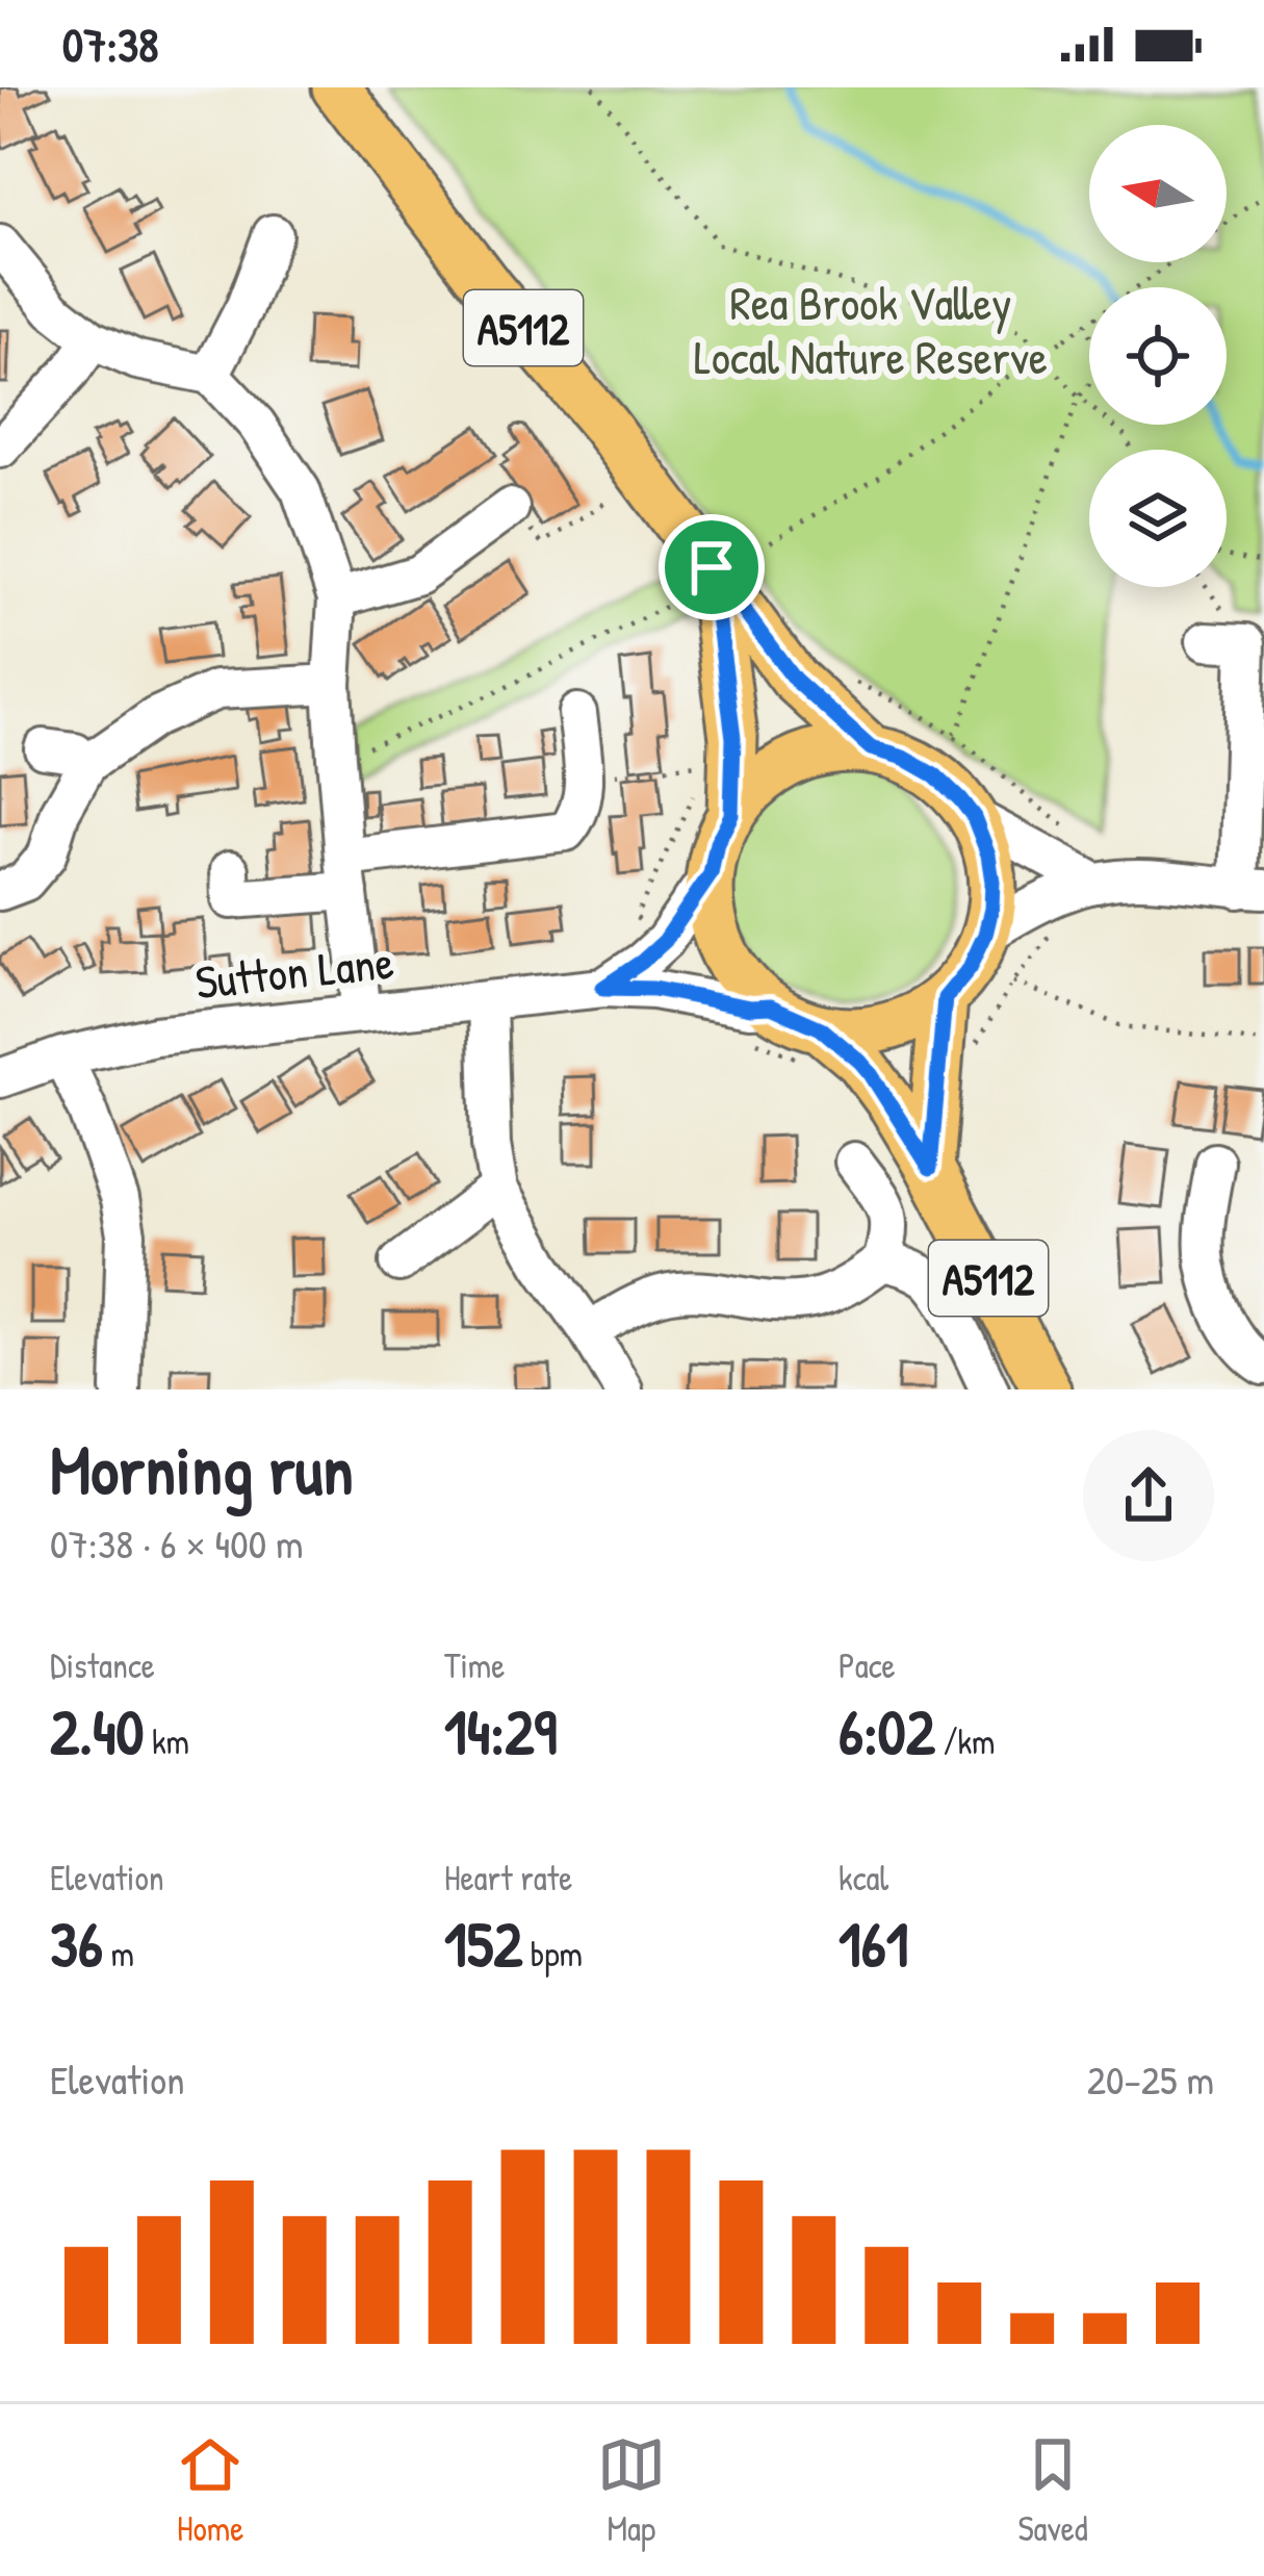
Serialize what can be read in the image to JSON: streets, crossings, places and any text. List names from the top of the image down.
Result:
{
  "streets": {
    "main road": ["A5112"],
    "street": ["Sutton Lane"]
  },
  "crossings": [
    ["A5112", "Sutton Lane"]
  ],
  "parks": ["Rea Brook Valley Local Nature Reserve"],
  "north": "left",
  "page": {
    "status": "07:38",
    "heading": ["Morning run", "07:38 · 6 × 400 m"],
    "stats": [
      ["Distance", "2.40 km"],
      ["Time", "14:29"],
      ["Pace", "6:02 /km"],
      ["Elevation", "36 m"],
      ["Heart rate", "152 bpm"],
      ["kcal", "161"]
    ],
    "chart": ["Elevation", "20–25 m"],
    "tabs": ["Home", "Map", "Saved"]
  }
}
